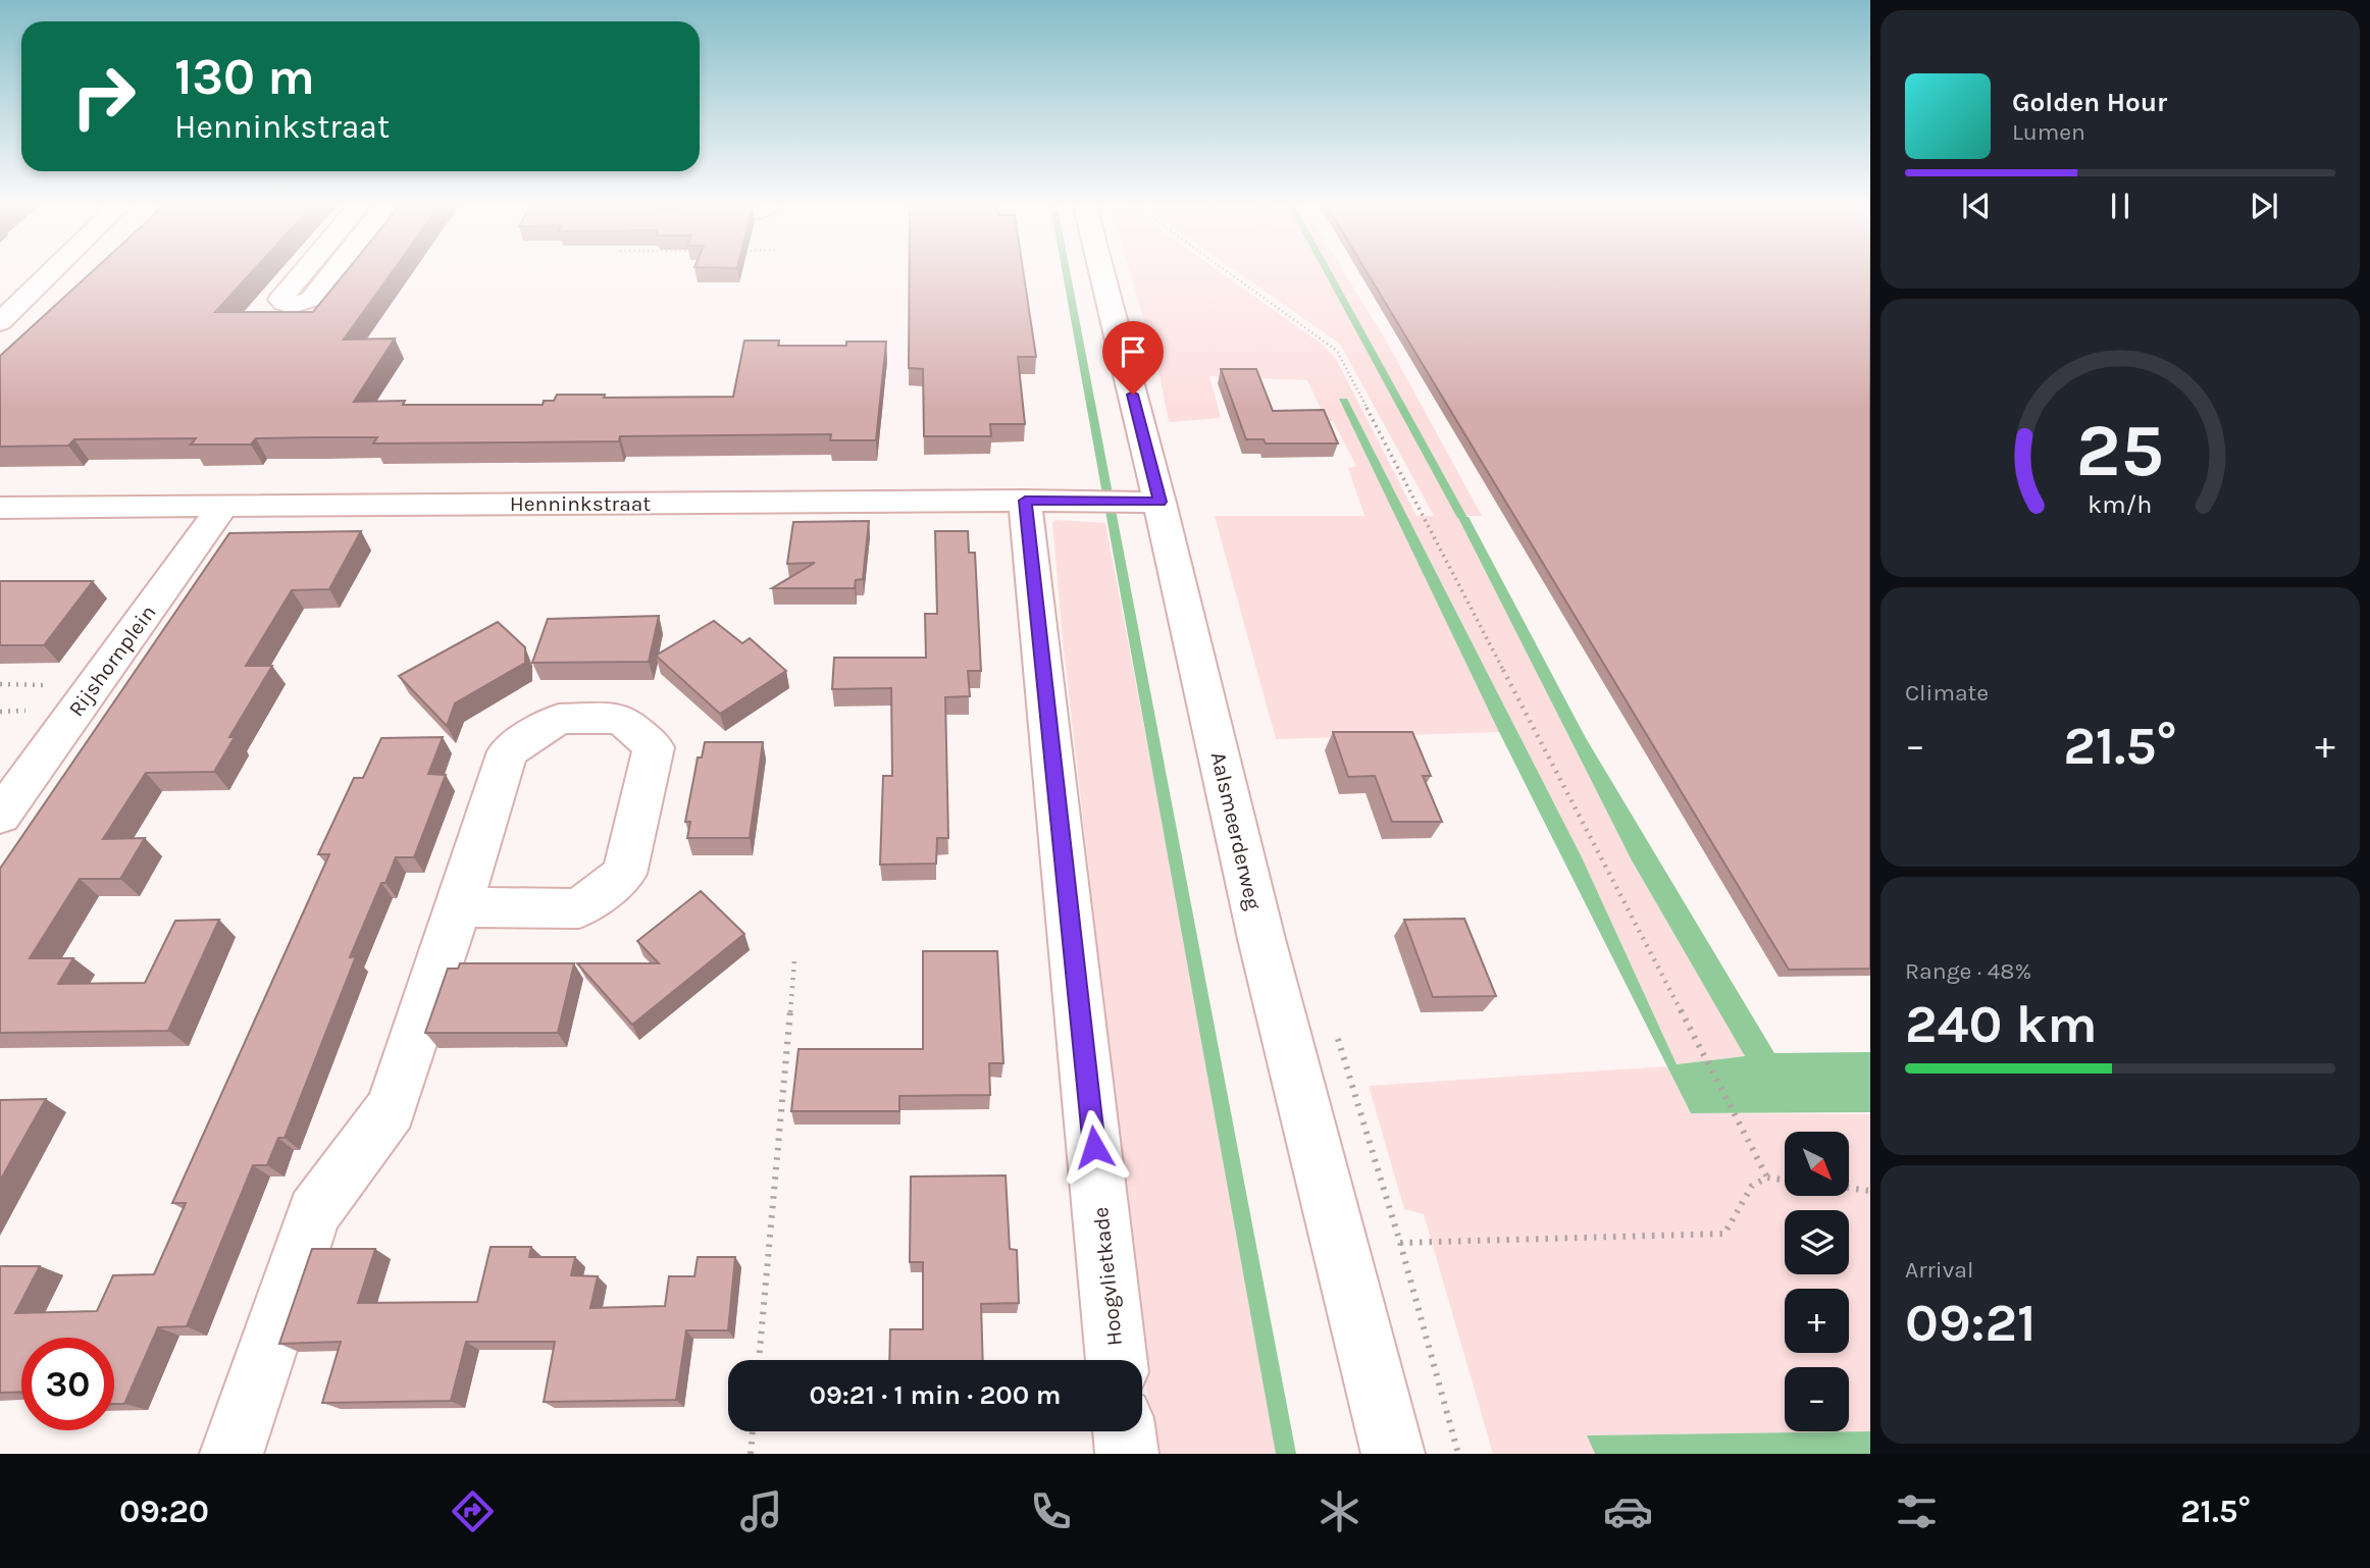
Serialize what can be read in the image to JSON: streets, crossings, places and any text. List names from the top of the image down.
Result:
{
  "streets": {
    "street": [
      "Henninkstraat",
      "Rijshornplein",
      "Aalsmeerderweg",
      "Hoogvlietkade"
    ]
  },
  "crossings": [
    ["Henninkstraat", "Rijshornplein"],
    ["Henninkstraat", "Aalsmeerderweg"],
    ["Henninkstraat", "Hoogvlietkade"]
  ],
  "north": "bottom right",
  "page": {
    "turn": ["130 m", "Henninkstraat"],
    "song": ["Golden Hour", "Lumen"],
    "tile": [
      "Climate",
      ["Range · 48%", "240 km"],
      ["Arrival", "09:21"]
    ],
    "heat": ["−", "21.5°", "+"],
    "map_buttons": ["+", "−"],
    "limit": "30",
    "trip": "09:21 · 1 min · 200 m",
    "tabs": ["09:20", "21.5°"],
    "gauge": ["25", "km/h"]
  }
}
